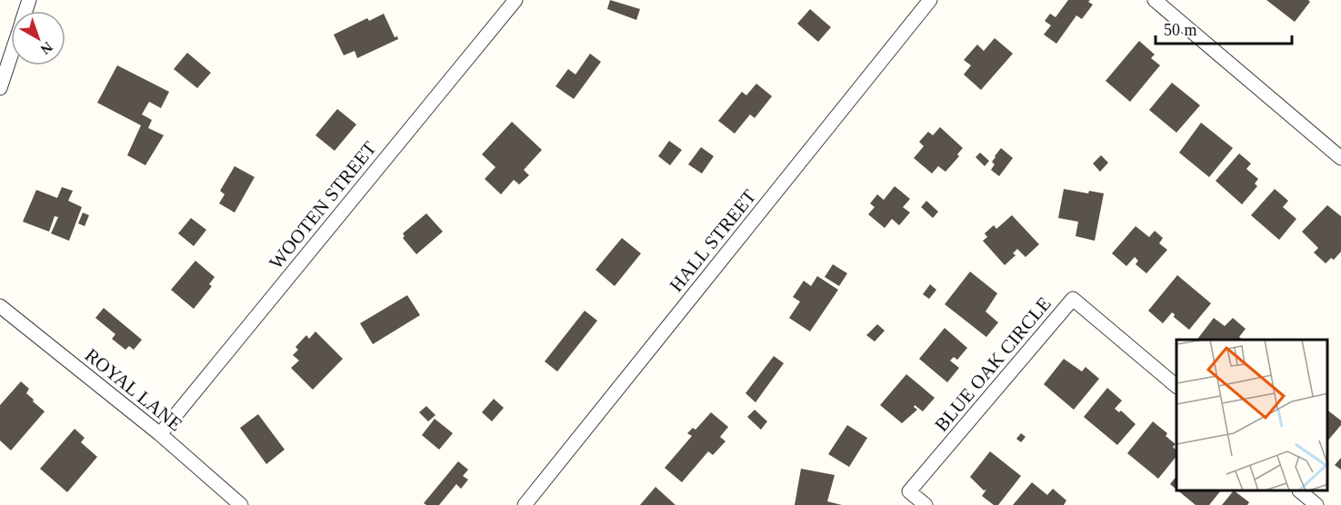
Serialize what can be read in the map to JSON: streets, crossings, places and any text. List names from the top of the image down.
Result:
{
  "streets": {
    "street": [
      "WOOTEN STREET",
      "HALL STREET",
      "BLUE OAK CIRCLE",
      "ROYAL LANE"
    ]
  },
  "crossings": [
    ["WOOTEN STREET", "ROYAL LANE"]
  ],
  "scale_bar": "50 m",
  "north": "bottom right"
}
